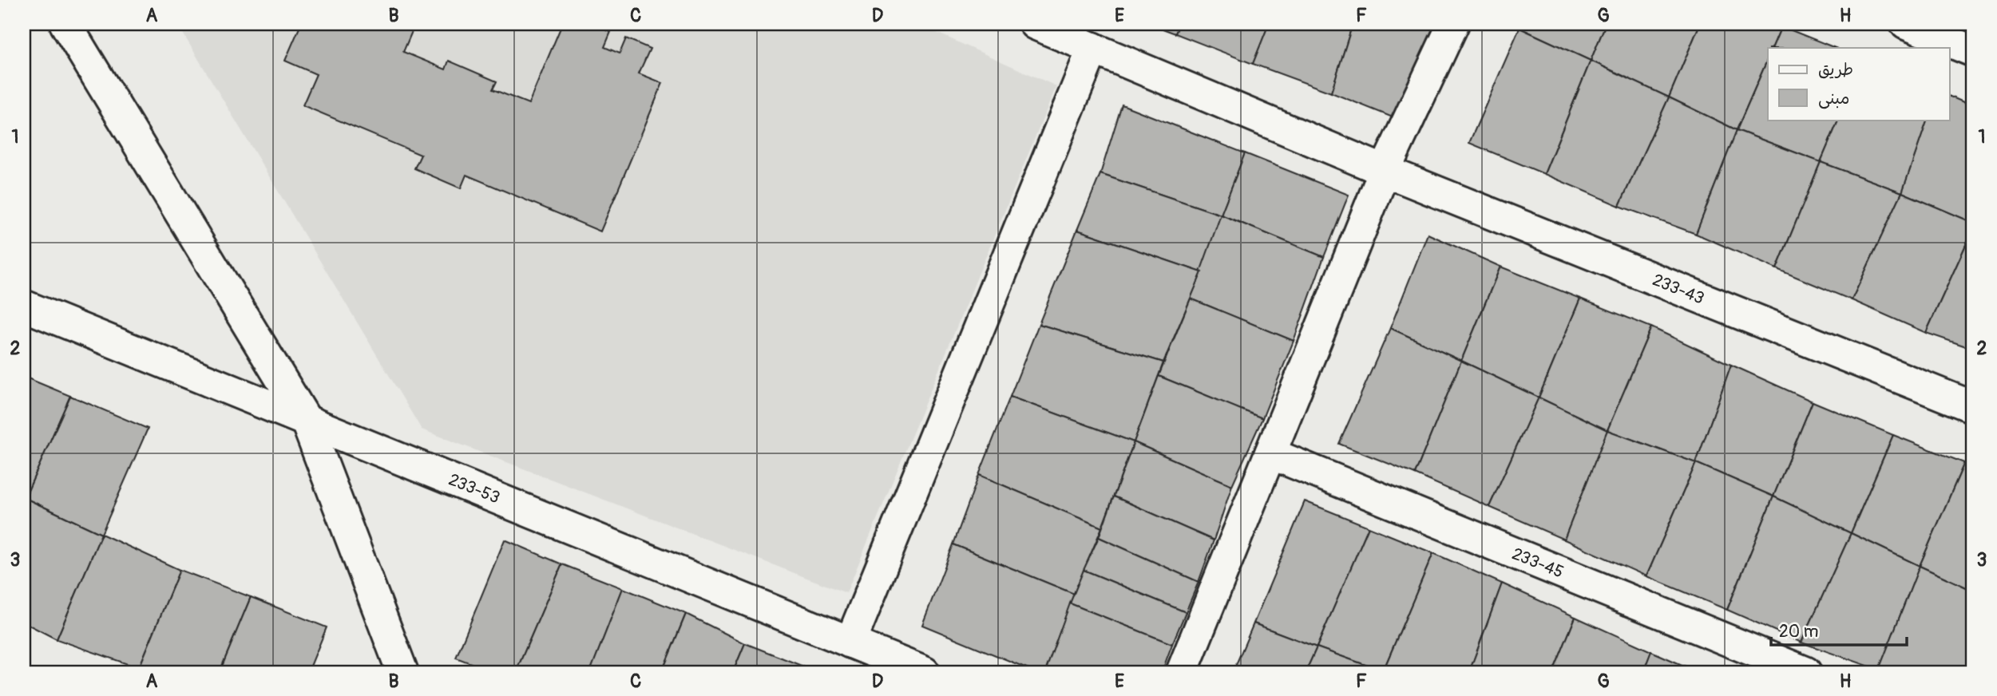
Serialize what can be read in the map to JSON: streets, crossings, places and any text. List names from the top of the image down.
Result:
{
  "streets": {
    "street": ["233-43", "233-53", "233-45"]
  },
  "legend": ["طريق", "مبنى"],
  "scale_bar": "20 m",
  "grid": {
    "columns": [
      "A",
      "B",
      "C",
      "D",
      "E",
      "F",
      "G",
      "H"
    ],
    "rows": ["1", "2", "3"]
  }
}
